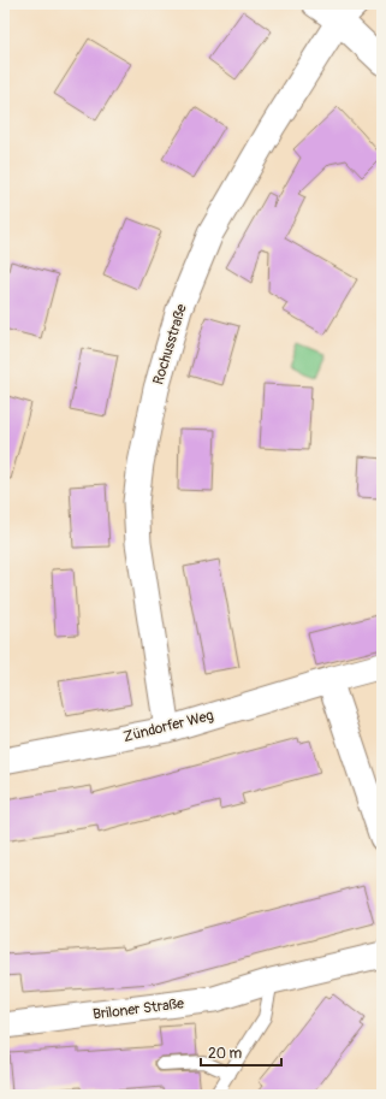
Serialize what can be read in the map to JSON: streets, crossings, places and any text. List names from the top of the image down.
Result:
{
  "streets": {
    "street": ["Rochusstraße", "Zündorfer Weg", "Briloner Straße"]
  },
  "crossings": [
    ["Rochusstraße", "Zündorfer Weg"]
  ],
  "scale_bar": "20 m"
}
